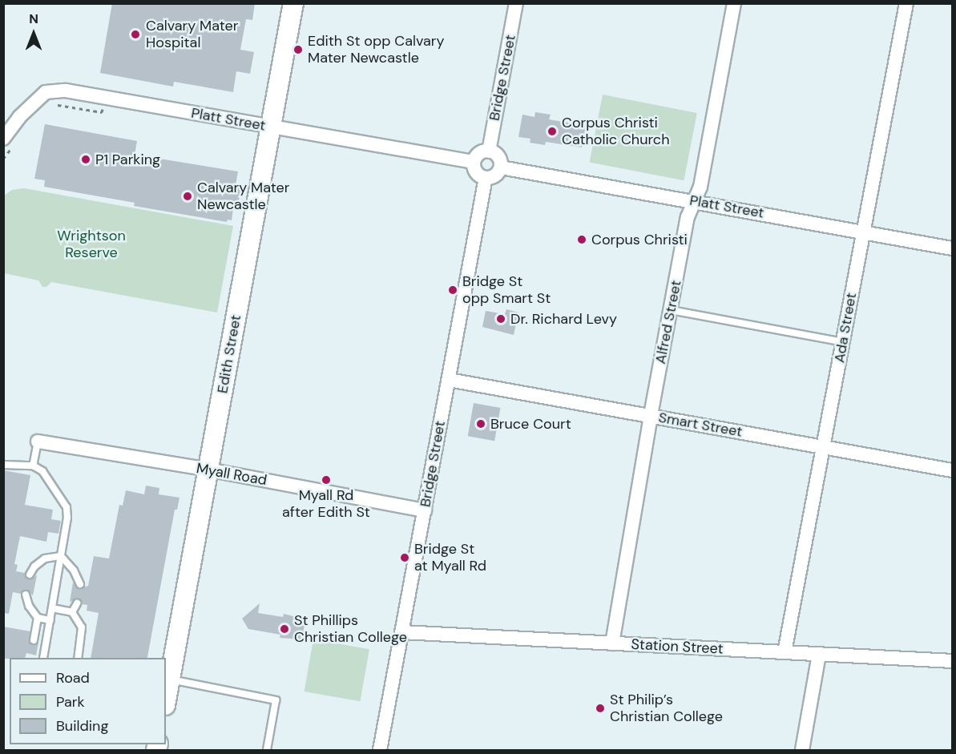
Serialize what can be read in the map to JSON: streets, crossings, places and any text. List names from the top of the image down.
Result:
{
  "streets": {
    "main road": ["Edith Street"],
    "street": [
      "Bridge Street",
      "Platt Street",
      "Alfred Street",
      "Ada Street",
      "Smart Street",
      "Myall Road",
      "Station Street"
    ]
  },
  "crossings": [
    ["Bridge Street", "Platt Street"],
    ["Bridge Street", "Smart Street"],
    ["Bridge Street", "Myall Road"],
    ["Bridge Street", "Station Street"],
    ["Platt Street", "Alfred Street"],
    ["Platt Street", "Ada Street"],
    ["Platt Street", "Edith Street"],
    ["Alfred Street", "Smart Street"],
    ["Alfred Street", "Station Street"],
    ["Ada Street", "Smart Street"],
    ["Ada Street", "Station Street"],
    ["Edith Street", "Myall Road"]
  ],
  "parks": ["Wrightson Reserve"],
  "places": [
    "Calvary Mater Hospital",
    "Edith St opp Calvary Mater Newcastle",
    "Corpus Christi Catholic Church",
    "P1 Parking",
    "Calvary Mater Newcastle",
    "Corpus Christi",
    "Bridge St opp Smart St",
    "Dr. Richard Levy",
    "Bruce Court",
    "Myall Rd after Edith St",
    "Bridge St at Myall Rd",
    "St Phillips Christian College",
    "St Philip’s Christian College"
  ],
  "legend": ["Road", "Park", "Building"],
  "north": "top"
}
